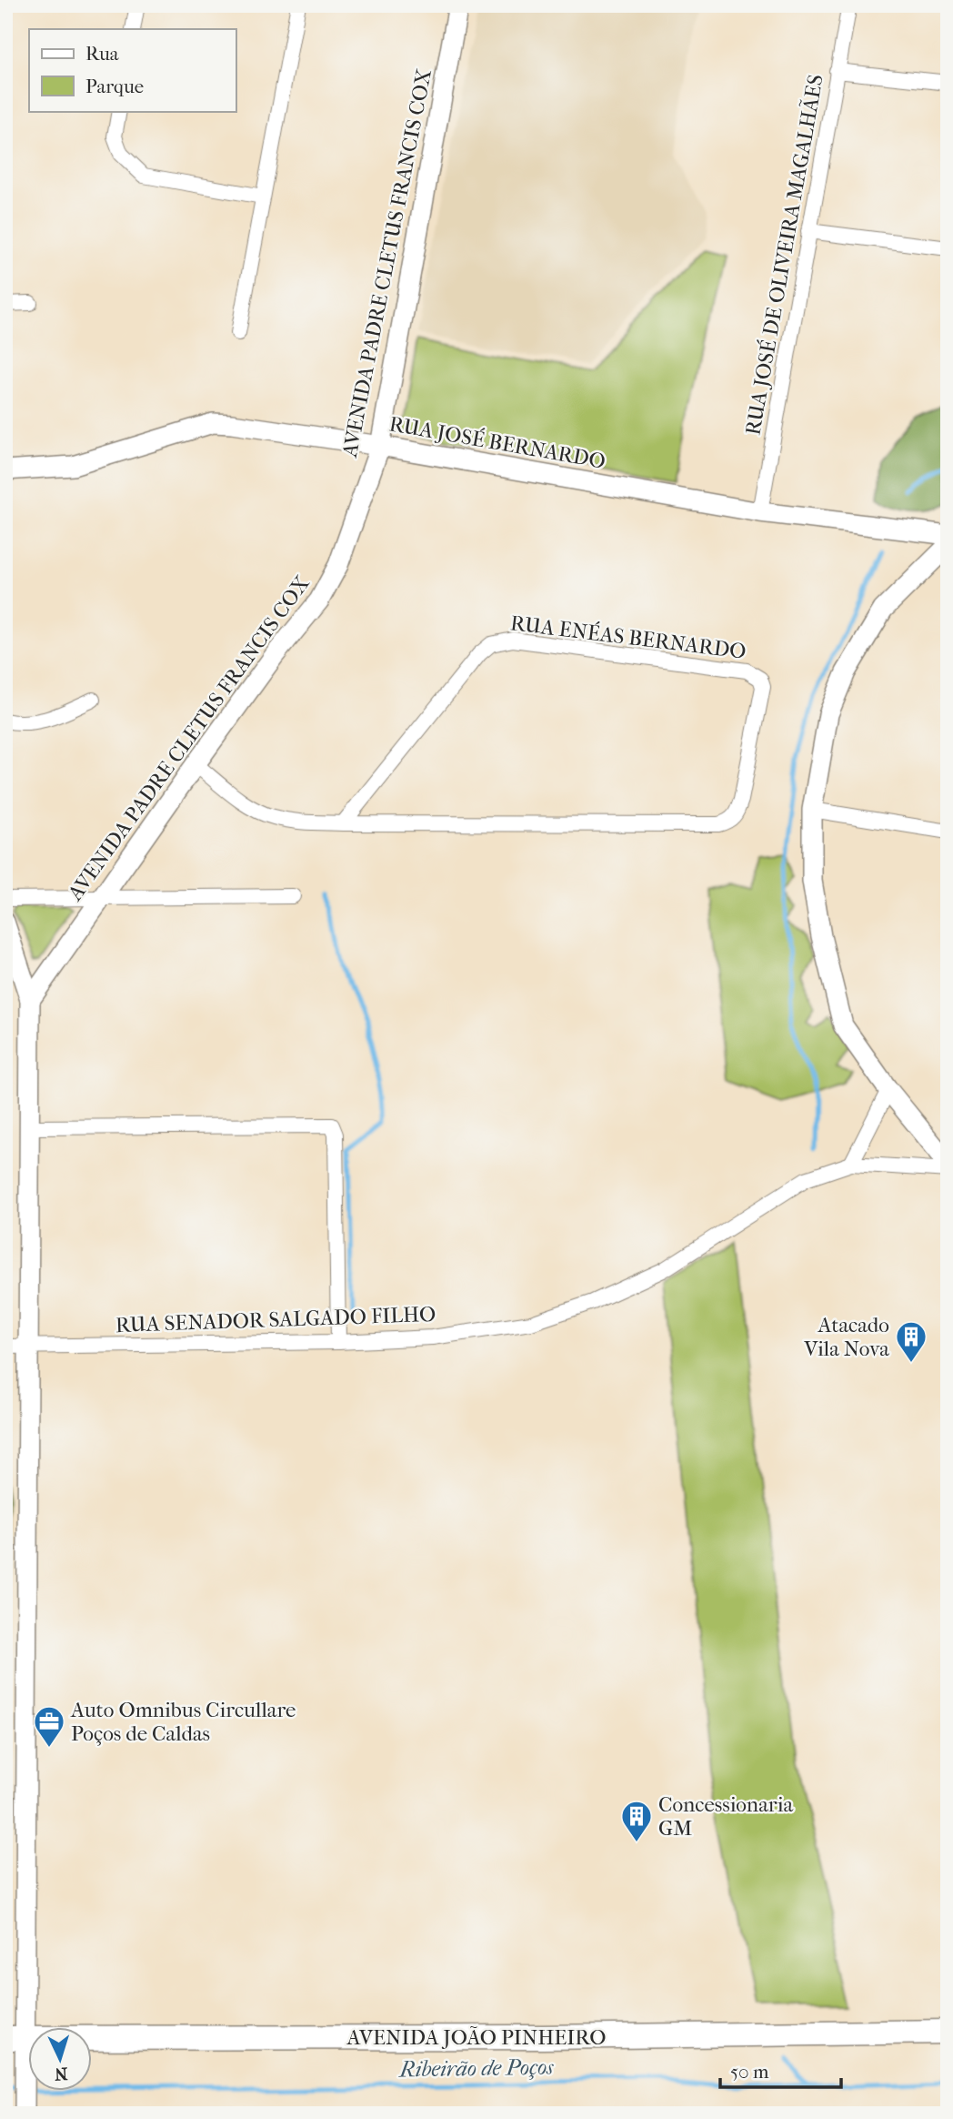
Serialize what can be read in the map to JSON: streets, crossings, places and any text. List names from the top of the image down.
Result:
{
  "streets": {
    "main road": ["AVENIDA JOÃO PINHEIRO"],
    "street": [
      "RUA JOSÉ DE OLIVEIRA MAGALHÃES",
      "AVENIDA PADRE CLETUS FRANCIS COX",
      "RUA JOSÉ BERNARDO",
      "RUA ENÉAS BERNARDO",
      "RUA SENADOR SALGADO FILHO"
    ]
  },
  "crossings": [
    ["RUA JOSÉ DE OLIVEIRA MAGALHÃES", "RUA JOSÉ BERNARDO"],
    ["AVENIDA PADRE CLETUS FRANCIS COX", "RUA JOSÉ BERNARDO"],
    ["AVENIDA PADRE CLETUS FRANCIS COX", "RUA ENÉAS BERNARDO"]
  ],
  "water": ["Ribeirão de Poços"],
  "places": {
    "building": ["Atacado Vila Nova", "Concessionaria GM"],
    "office": ["Auto Omnibus Circullare Poços de Caldas"]
  },
  "legend": ["Rua", "Parque"],
  "scale_bar": "50 m",
  "north": "bottom"
}
